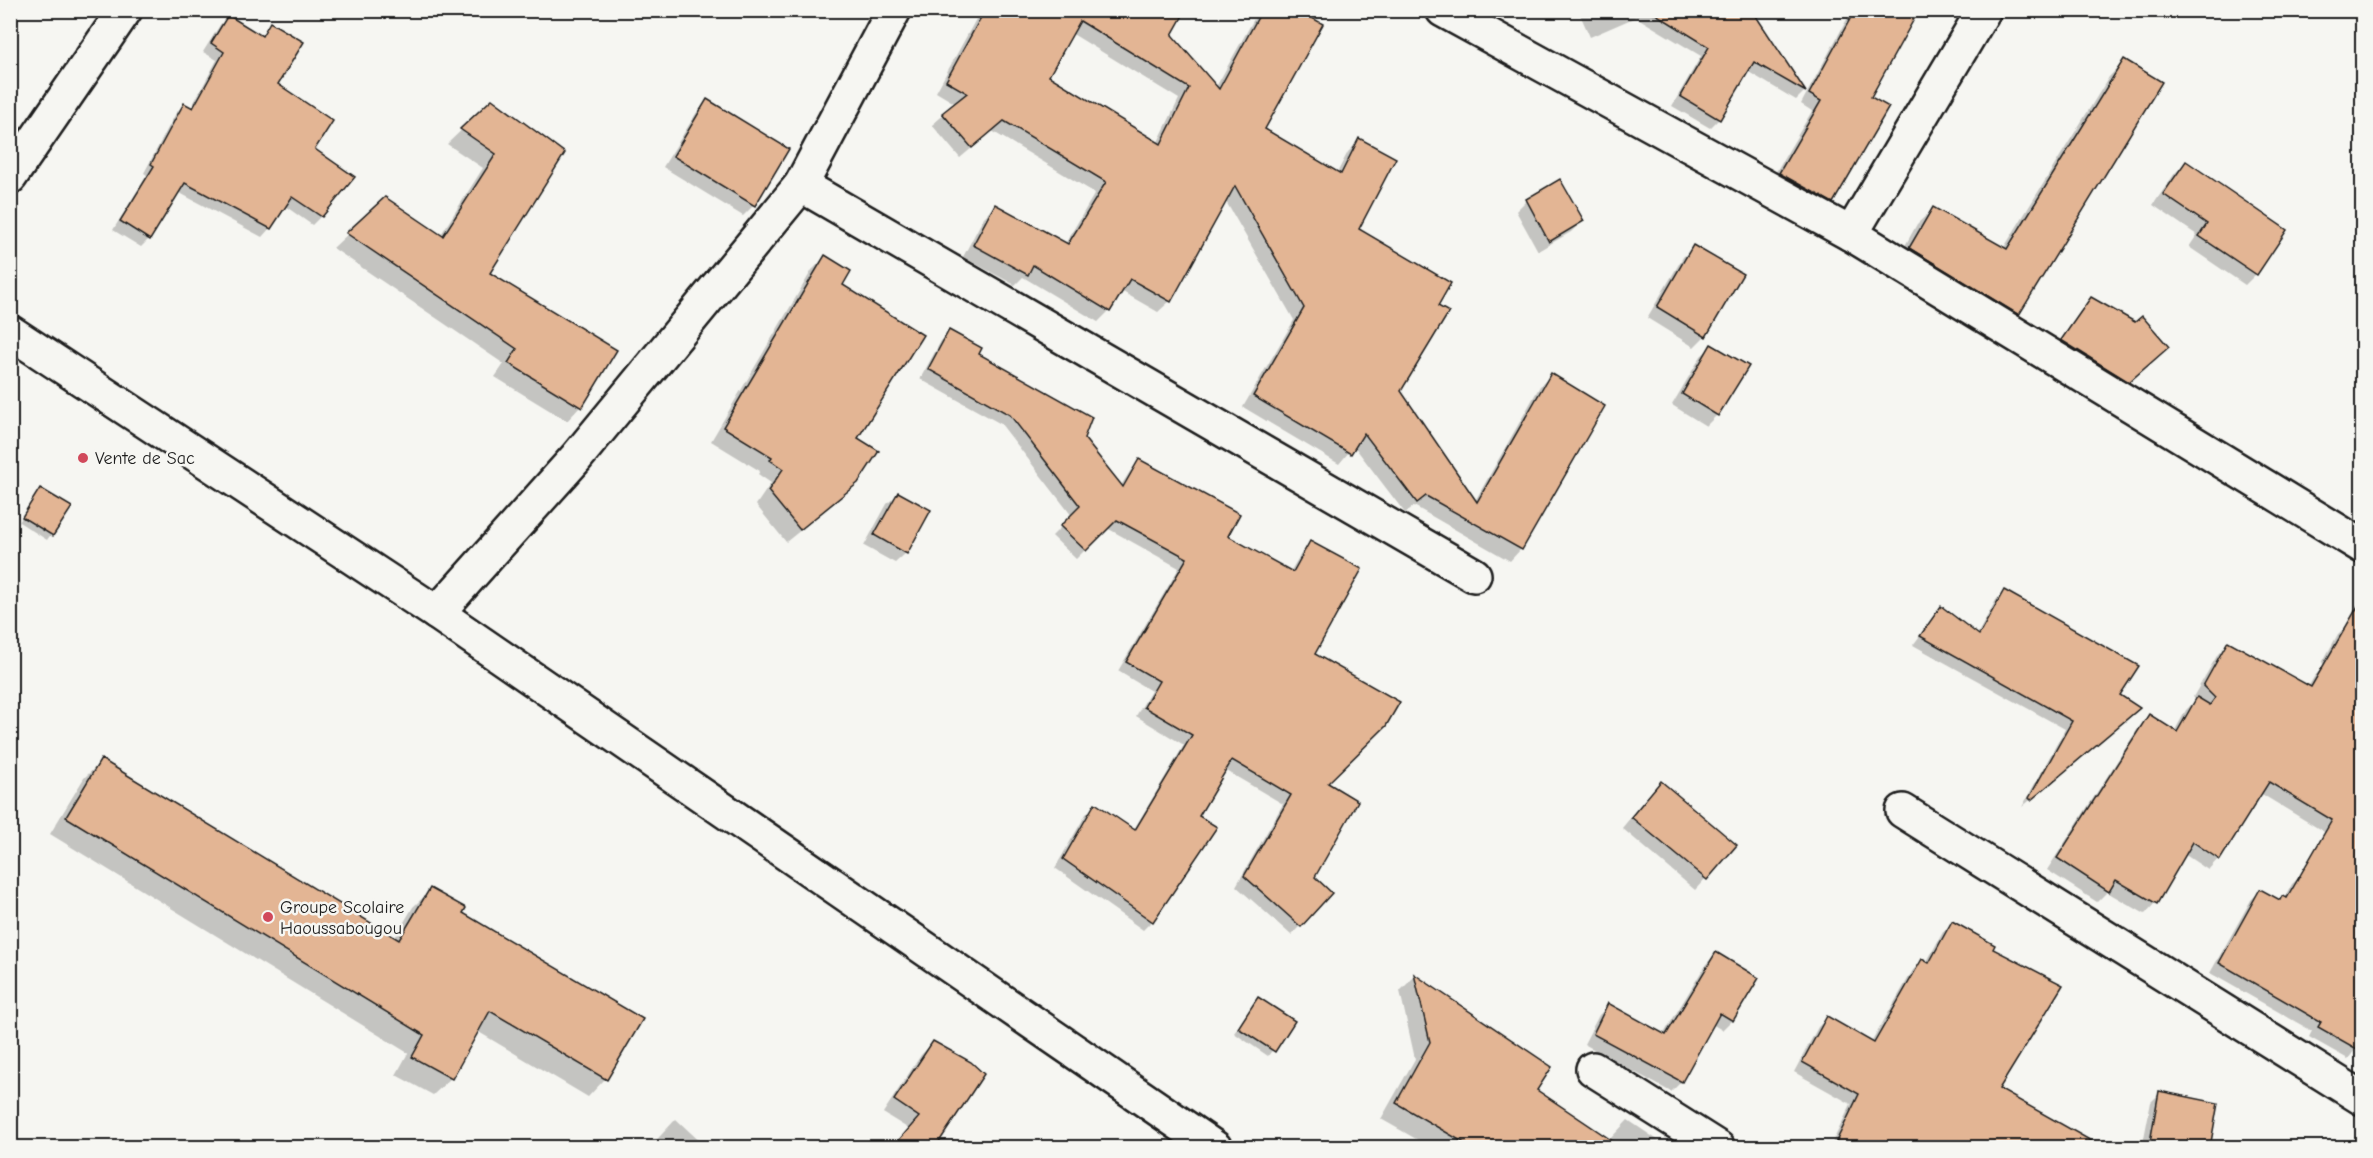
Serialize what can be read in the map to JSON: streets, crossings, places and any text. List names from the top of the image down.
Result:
{
  "places": ["Vente de Sac", "Groupe Scolaire Haoussabougou"]
}
